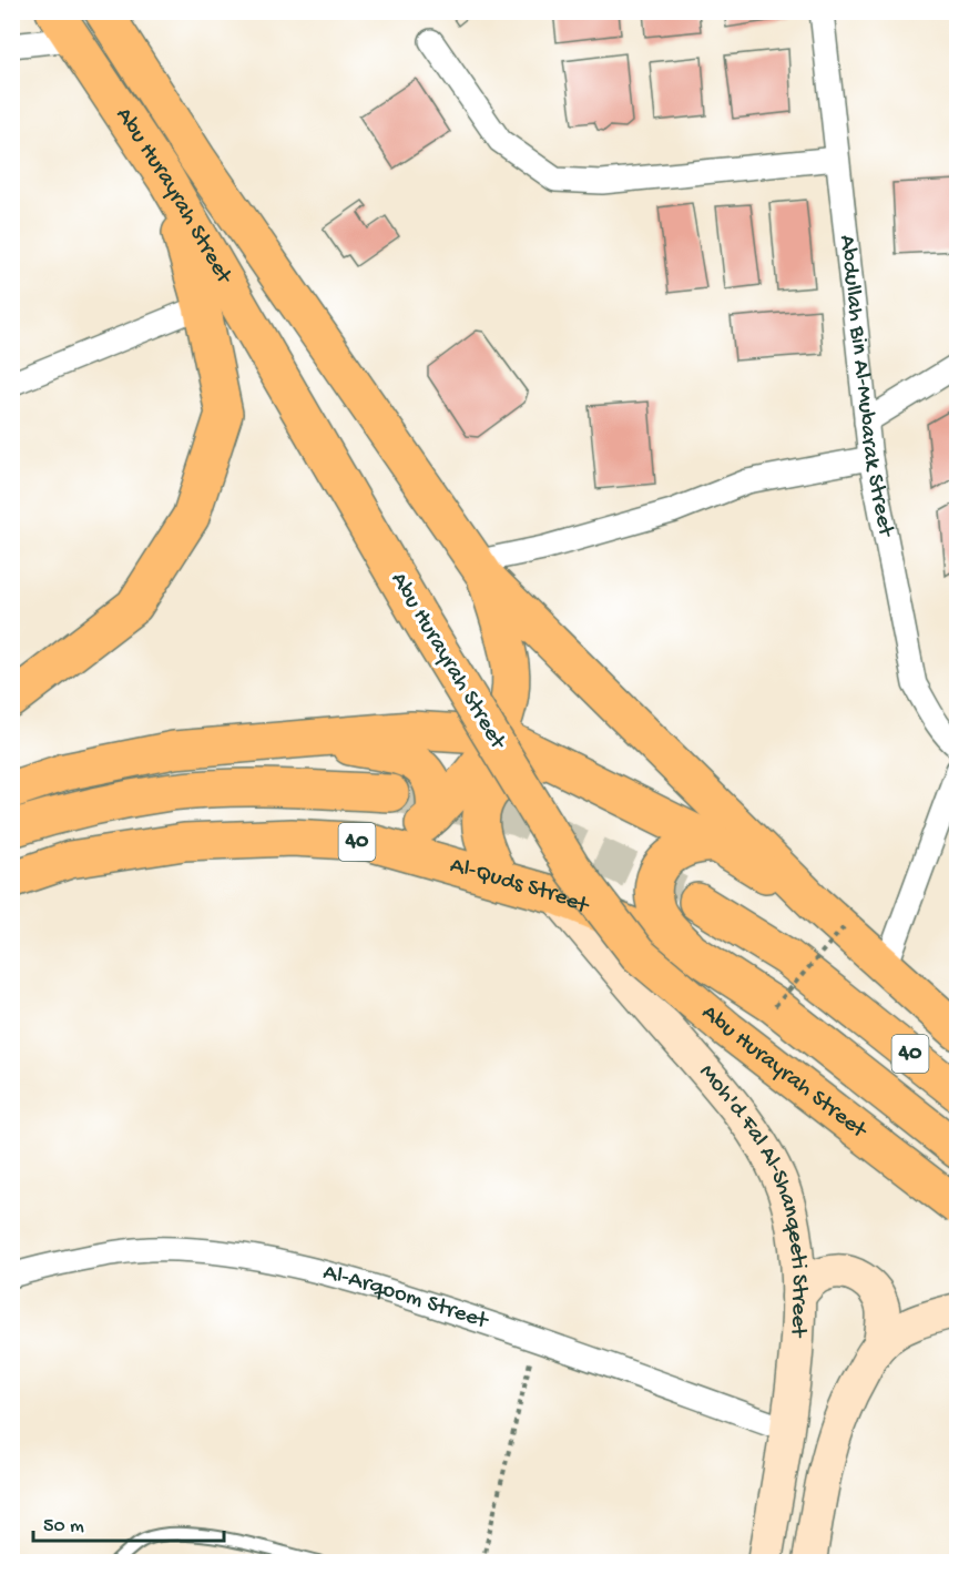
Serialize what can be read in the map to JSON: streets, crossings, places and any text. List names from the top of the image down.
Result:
{
  "streets": {
    "highway": ["Abu Hurayrah Street", "40", "Al-Quds Street"],
    "main road": ["Moh'd Fal Al-Shanqeeti Street"],
    "street": ["Abdullah Bin Al-Mubarak Street", "Al-Arqoom Street"]
  },
  "crossings": [
    ["Al-Quds Street", "Moh'd Fal Al-Shanqeeti Street"],
    ["Moh'd Fal Al-Shanqeeti Street", "Al-Arqoom Street"]
  ],
  "scale_bar": "50 m"
}
